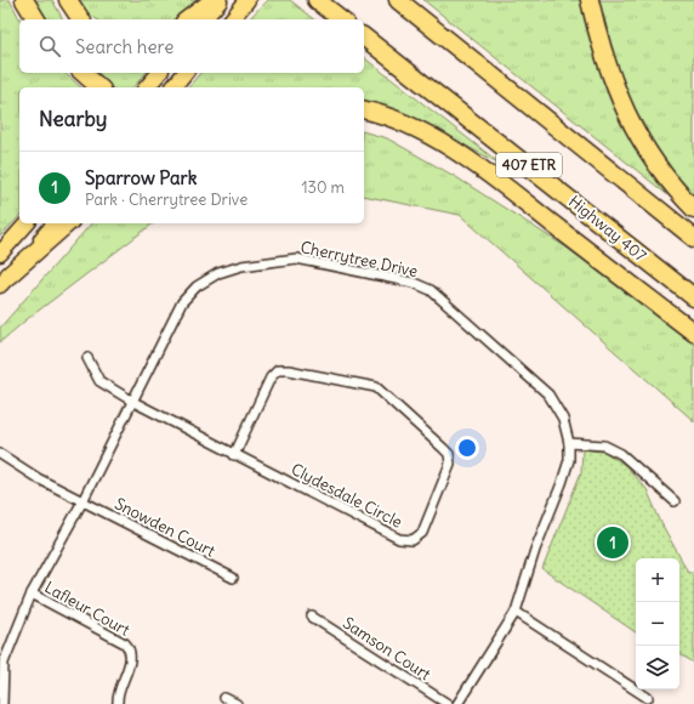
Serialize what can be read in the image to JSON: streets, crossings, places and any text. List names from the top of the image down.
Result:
{
  "streets": {
    "highway": ["407 ETR", "Highway 407"],
    "street": [
      "Cherrytree Drive",
      "Clydesdale Circle",
      "Snowden Court",
      "Lafleur Court",
      "Samson Court"
    ]
  },
  "crossings": [
    ["Cherrytree Drive", "Clydesdale Circle"],
    ["Cherrytree Drive", "Snowden Court"],
    ["Cherrytree Drive", "Lafleur Court"]
  ],
  "page": {
    "search": "Search here",
    "heading": "Nearby",
    "list": [
      {
        "mark": "1",
        "name": "Sparrow Park",
        "note": "Park · Cherrytree Drive",
        "value": "130 m"
      }
    ],
    "pins": "1",
    "map_buttons": ["+", "−"]
  }
}
